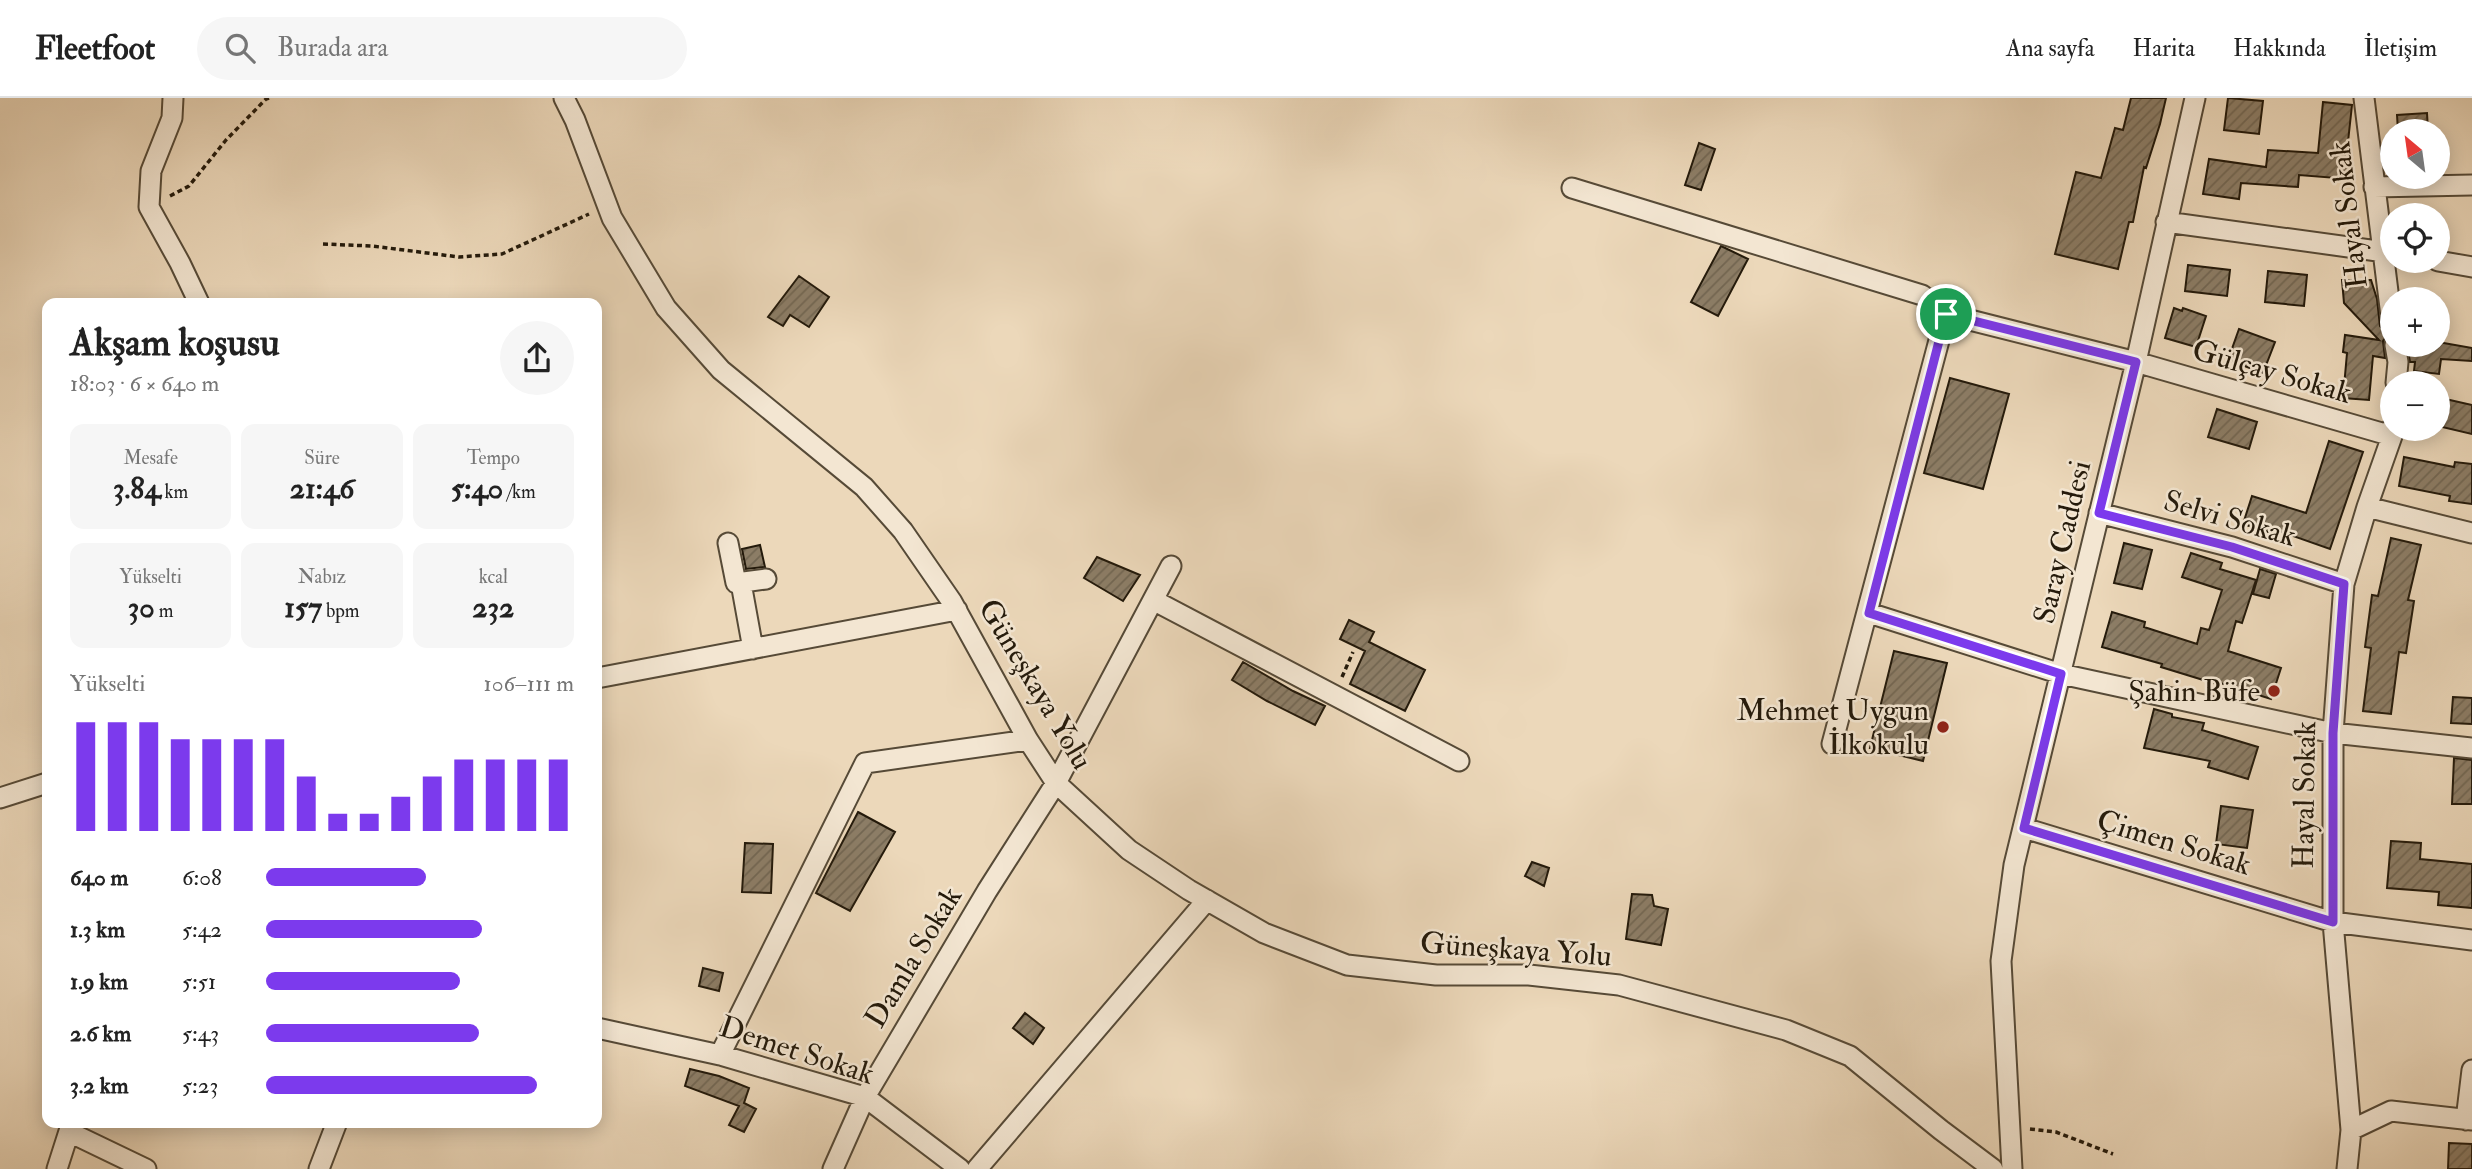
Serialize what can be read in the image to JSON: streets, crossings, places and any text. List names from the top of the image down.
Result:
{
  "streets": {
    "street": [
      "Hayal Sokak",
      "Gülçay Sokak",
      "Selvi Sokak",
      "Saray Caddesi",
      "Güneşkaya Yolu",
      "Çimen Sokak",
      "Damla Sokak",
      "Demet Sokak"
    ]
  },
  "crossings": [
    ["Hayal Sokak", "Selvi Sokak"],
    ["Hayal Sokak", "Çimen Sokak"],
    ["Gülçay Sokak", "Saray Caddesi"],
    ["Selvi Sokak", "Saray Caddesi"],
    ["Saray Caddesi", "Çimen Sokak"],
    ["Güneşkaya Yolu", "Damla Sokak"],
    ["Damla Sokak", "Demet Sokak"]
  ],
  "places": ["Şahin Büfe", "Mehmet Uygun İlkokulu"],
  "north": "top left",
  "page": {
    "header": "Fleetfoot",
    "search": "Burada ara",
    "nav": [
      "Ana sayfa",
      "Harita",
      "Hakkında",
      "İletişim"
    ],
    "map_buttons": ["+", "−"],
    "heading": ["Akşam koşusu", "18:03 · 6 × 640 m"],
    "stats": [
      ["Mesafe", "3.84 km"],
      ["Süre", "21:46"],
      ["Tempo", "5:40 /km"],
      ["Yükselti", "30 m"],
      ["Nabız", "157 bpm"],
      ["kcal", "232"]
    ],
    "chart": ["Yükselti", "106–111 m"],
    "list": [
      {
        "name": "640 m",
        "note": "6:08"
      },
      {
        "name": "1.3 km",
        "note": "5:42"
      },
      {
        "name": "1.9 km",
        "note": "5:51"
      },
      {
        "name": "2.6 km",
        "note": "5:43"
      },
      {
        "name": "3.2 km",
        "note": "5:23"
      }
    ]
  }
}
